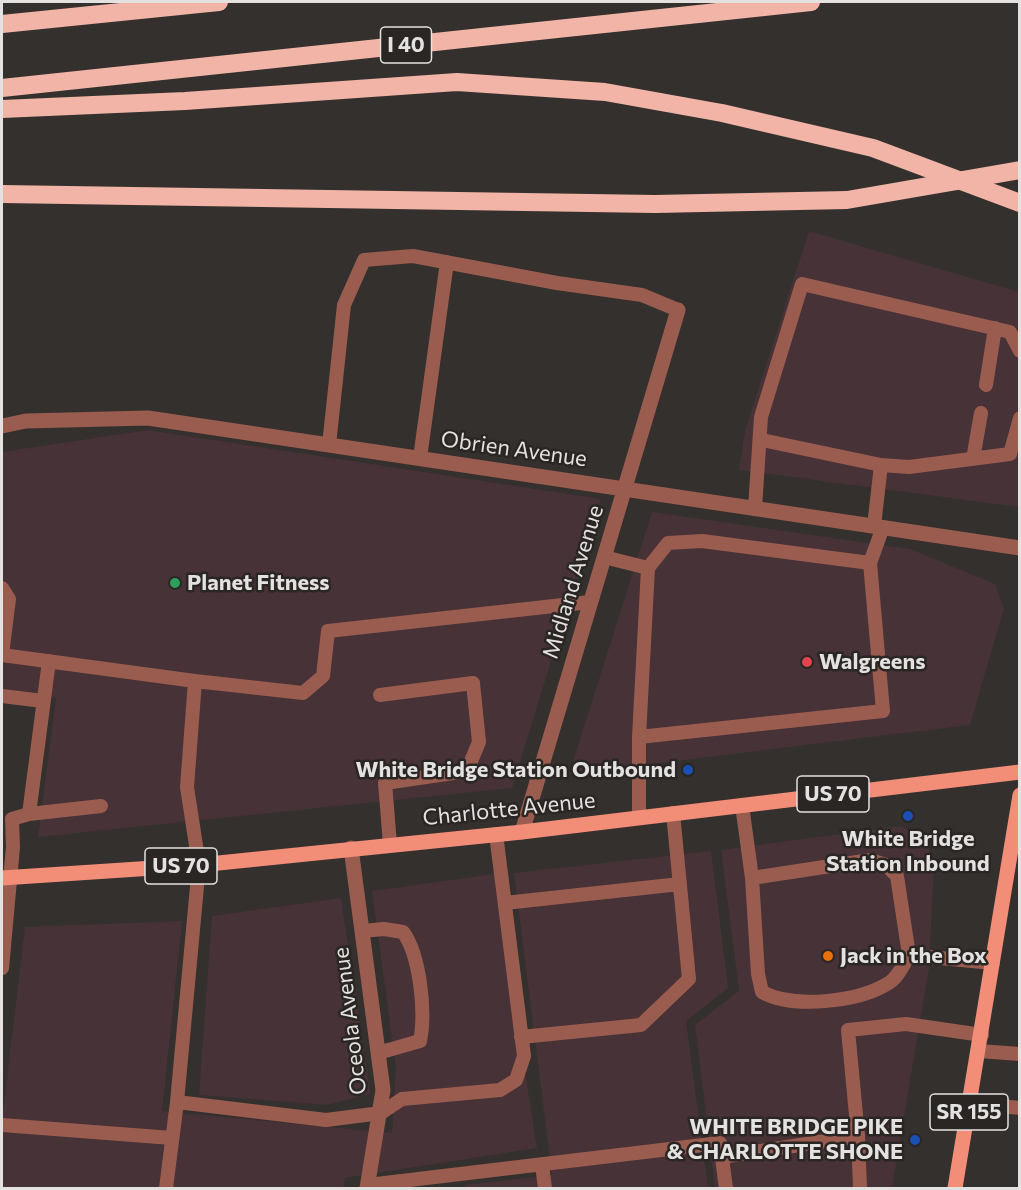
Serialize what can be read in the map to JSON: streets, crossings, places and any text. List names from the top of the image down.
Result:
{
  "streets": {
    "highway": ["I 40"],
    "main road": ["US 70", "Charlotte Avenue", "SR 155"],
    "street": ["Obrien Avenue", "Midland Avenue", "Oceola Avenue"]
  },
  "crossings": [
    ["Obrien Avenue", "Midland Avenue"],
    ["Midland Avenue", "Charlotte Avenue"],
    ["Charlotte Avenue", "Oceola Avenue"]
  ],
  "places": [
    "Planet Fitness",
    "Walgreens",
    "White Bridge Station Outbound",
    "White Bridge Station Inbound",
    "Jack in the Box",
    "WHITE BRIDGE PIKE & CHARLOTTE SHONE"
  ]
}
